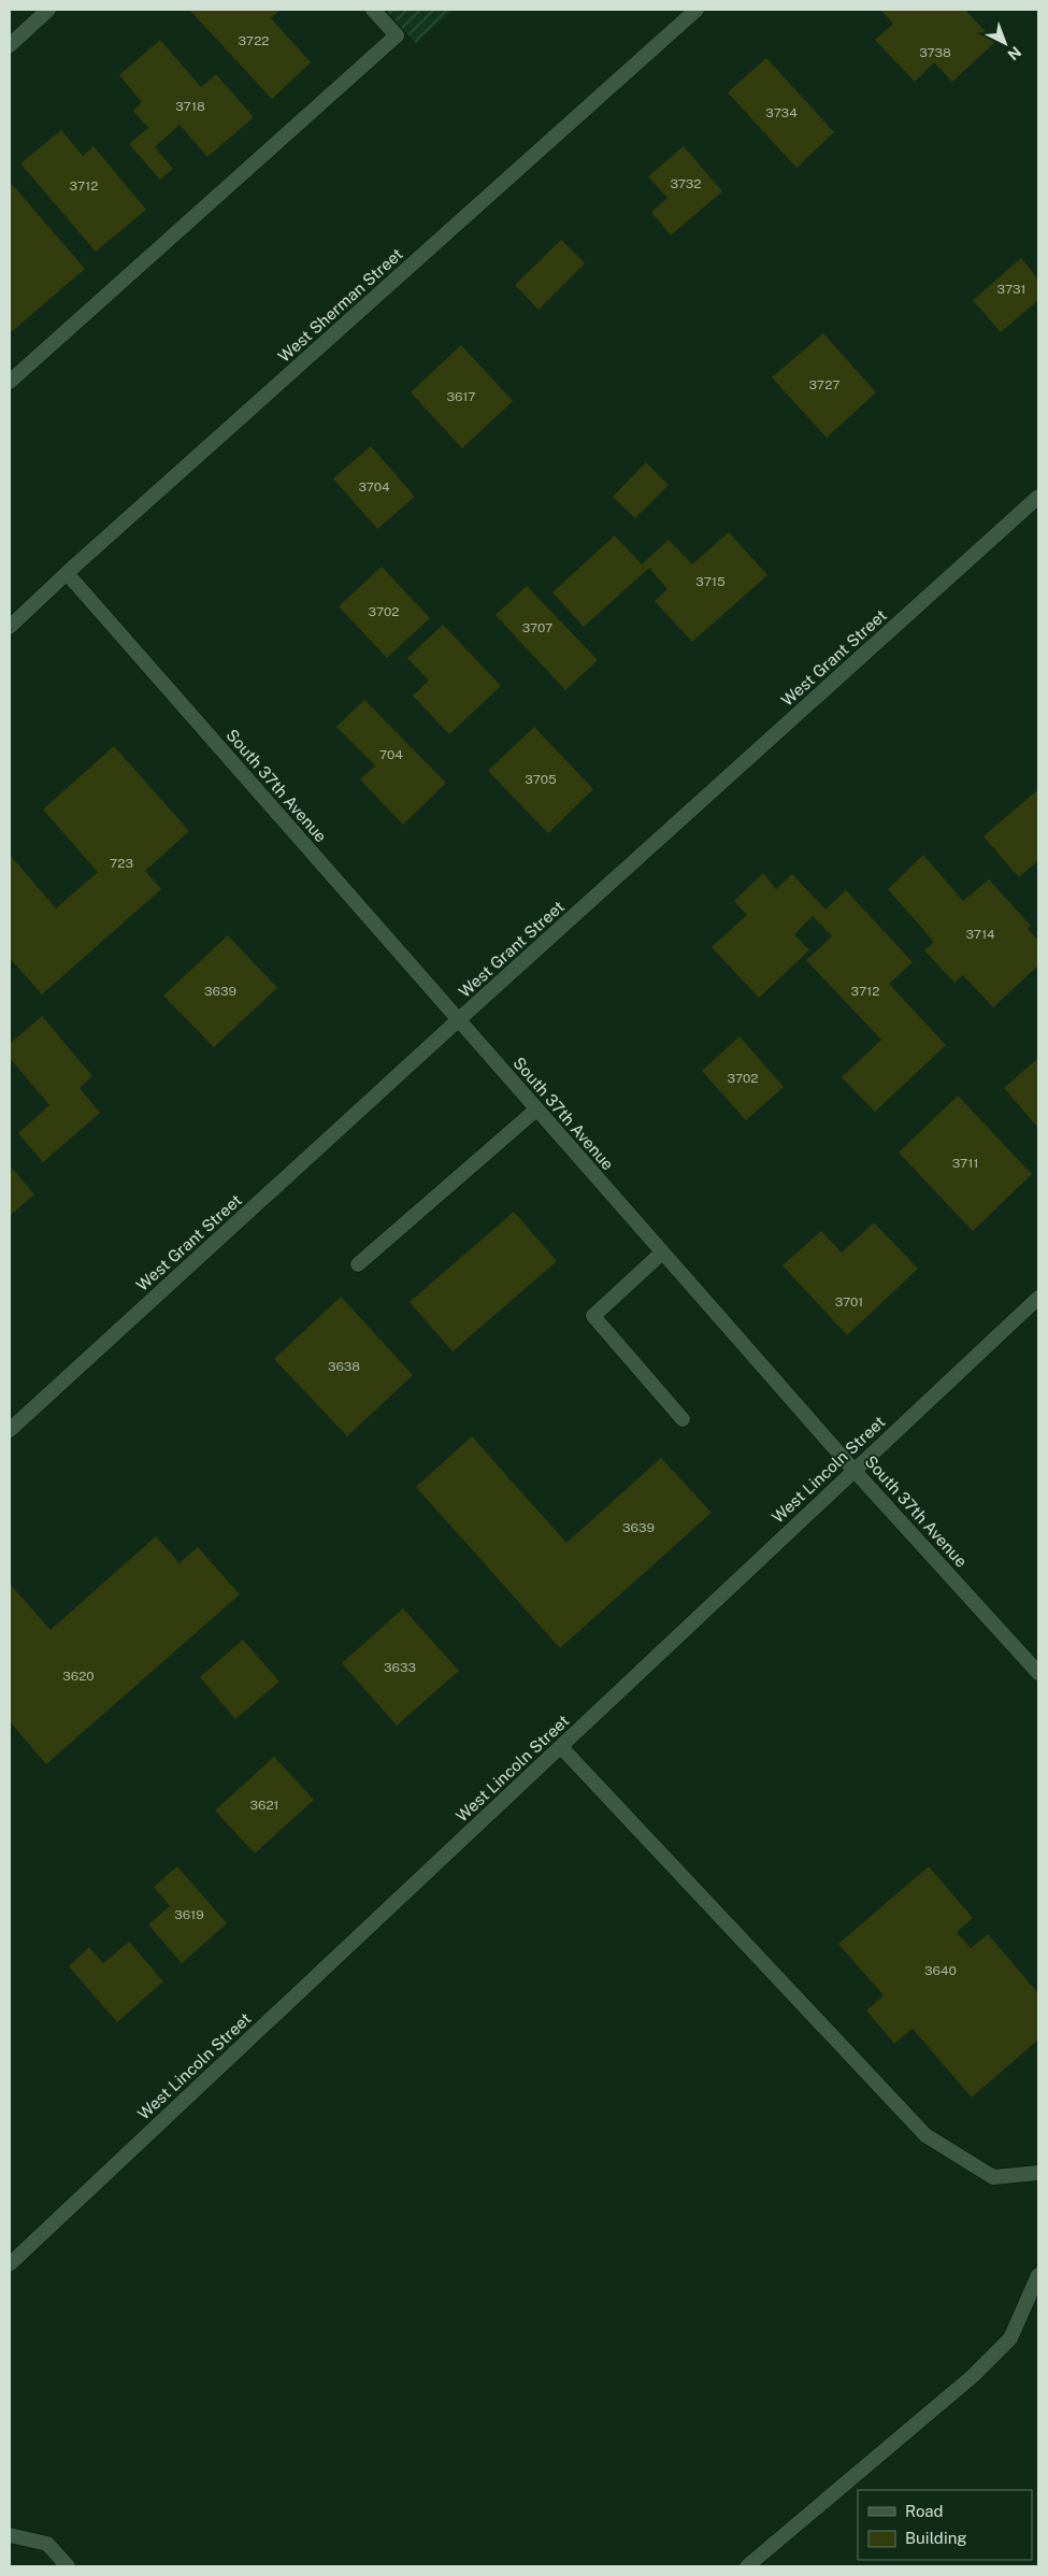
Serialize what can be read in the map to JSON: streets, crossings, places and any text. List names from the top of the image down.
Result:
{
  "streets": {
    "street": [
      "West Sherman Street",
      "West Grant Street",
      "South 37th Avenue",
      "West Lincoln Street"
    ]
  },
  "crossings": [
    ["West Sherman Street", "South 37th Avenue"],
    ["West Grant Street", "South 37th Avenue"],
    ["South 37th Avenue", "West Lincoln Street"]
  ],
  "house_numbers": [
    "3722",
    "3738",
    "3718",
    "3734",
    "3732",
    "3712",
    "3731",
    "3727",
    "3617",
    "3704",
    "3715",
    "3702",
    "3707",
    "704",
    "3705",
    "723",
    "3714",
    "3639",
    "3712",
    "3702",
    "3711",
    "3701",
    "3638",
    "3639",
    "3633",
    "3620",
    "3621",
    "3619",
    "3640"
  ],
  "legend": ["Road", "Building"],
  "north": "bottom right"
}
